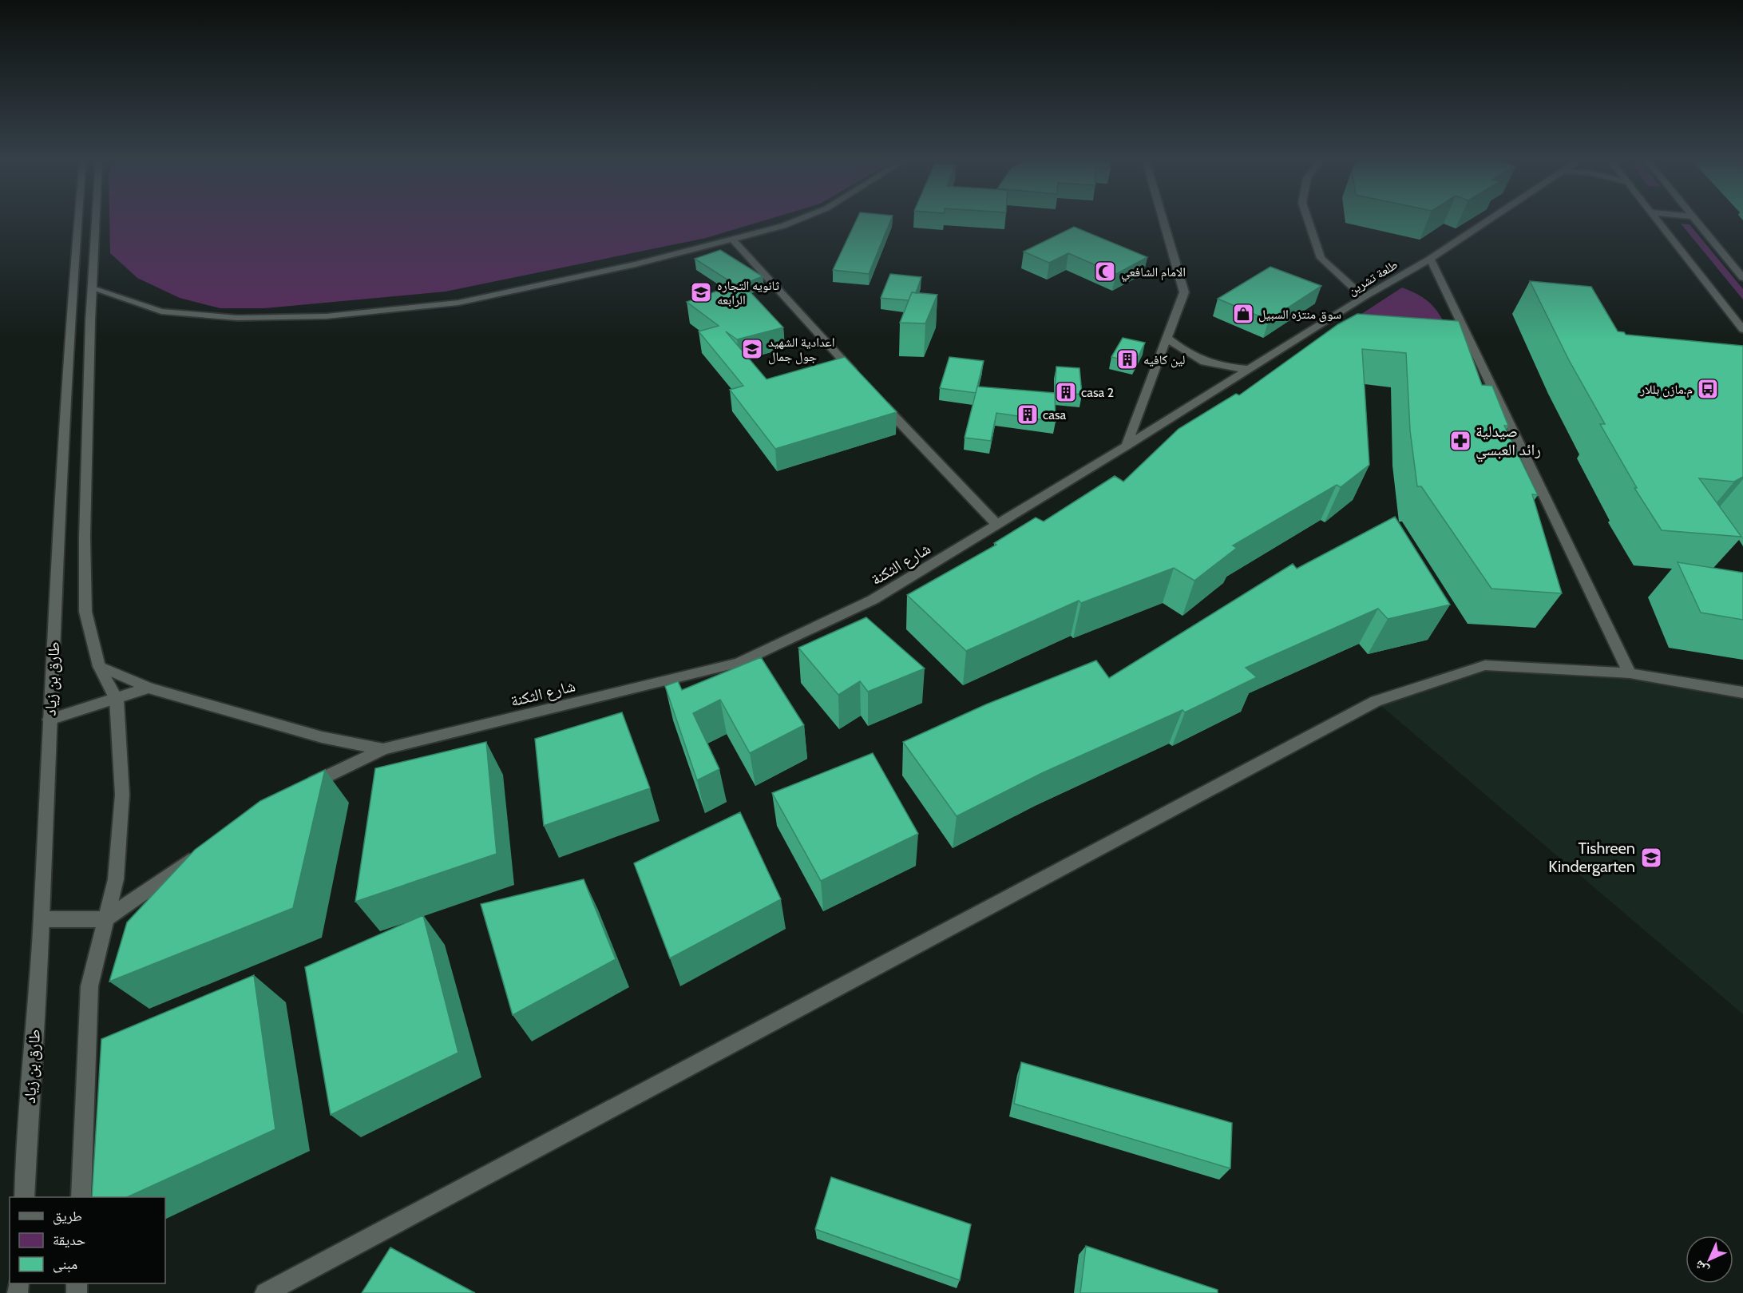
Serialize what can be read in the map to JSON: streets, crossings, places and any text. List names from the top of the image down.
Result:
{
  "streets": {
    "street": ["طلعة تشرين", "شارع الثكنة", "طارق بن زياد"]
  },
  "crossings": [
    ["طلعة تشرين", "شارع الثكنة"]
  ],
  "places": {
    "mosque": ["الامام الشافعي"],
    "school or university": ["ثانويه التجاره الرابعه", "اعدادية الشهيد جول جمال", "Tishreen Kindergarten"],
    "shop": ["سوق منتزه السبيل"],
    "building": ["لين كافيه", "casa 2", "casa"],
    "bus stop": ["م.مازن بللار"],
    "pharmacy": ["صيدلية رائد العبسي"]
  },
  "legend": ["طريق", "حديقة", "مبنى"],
  "north": "bottom left"
}
